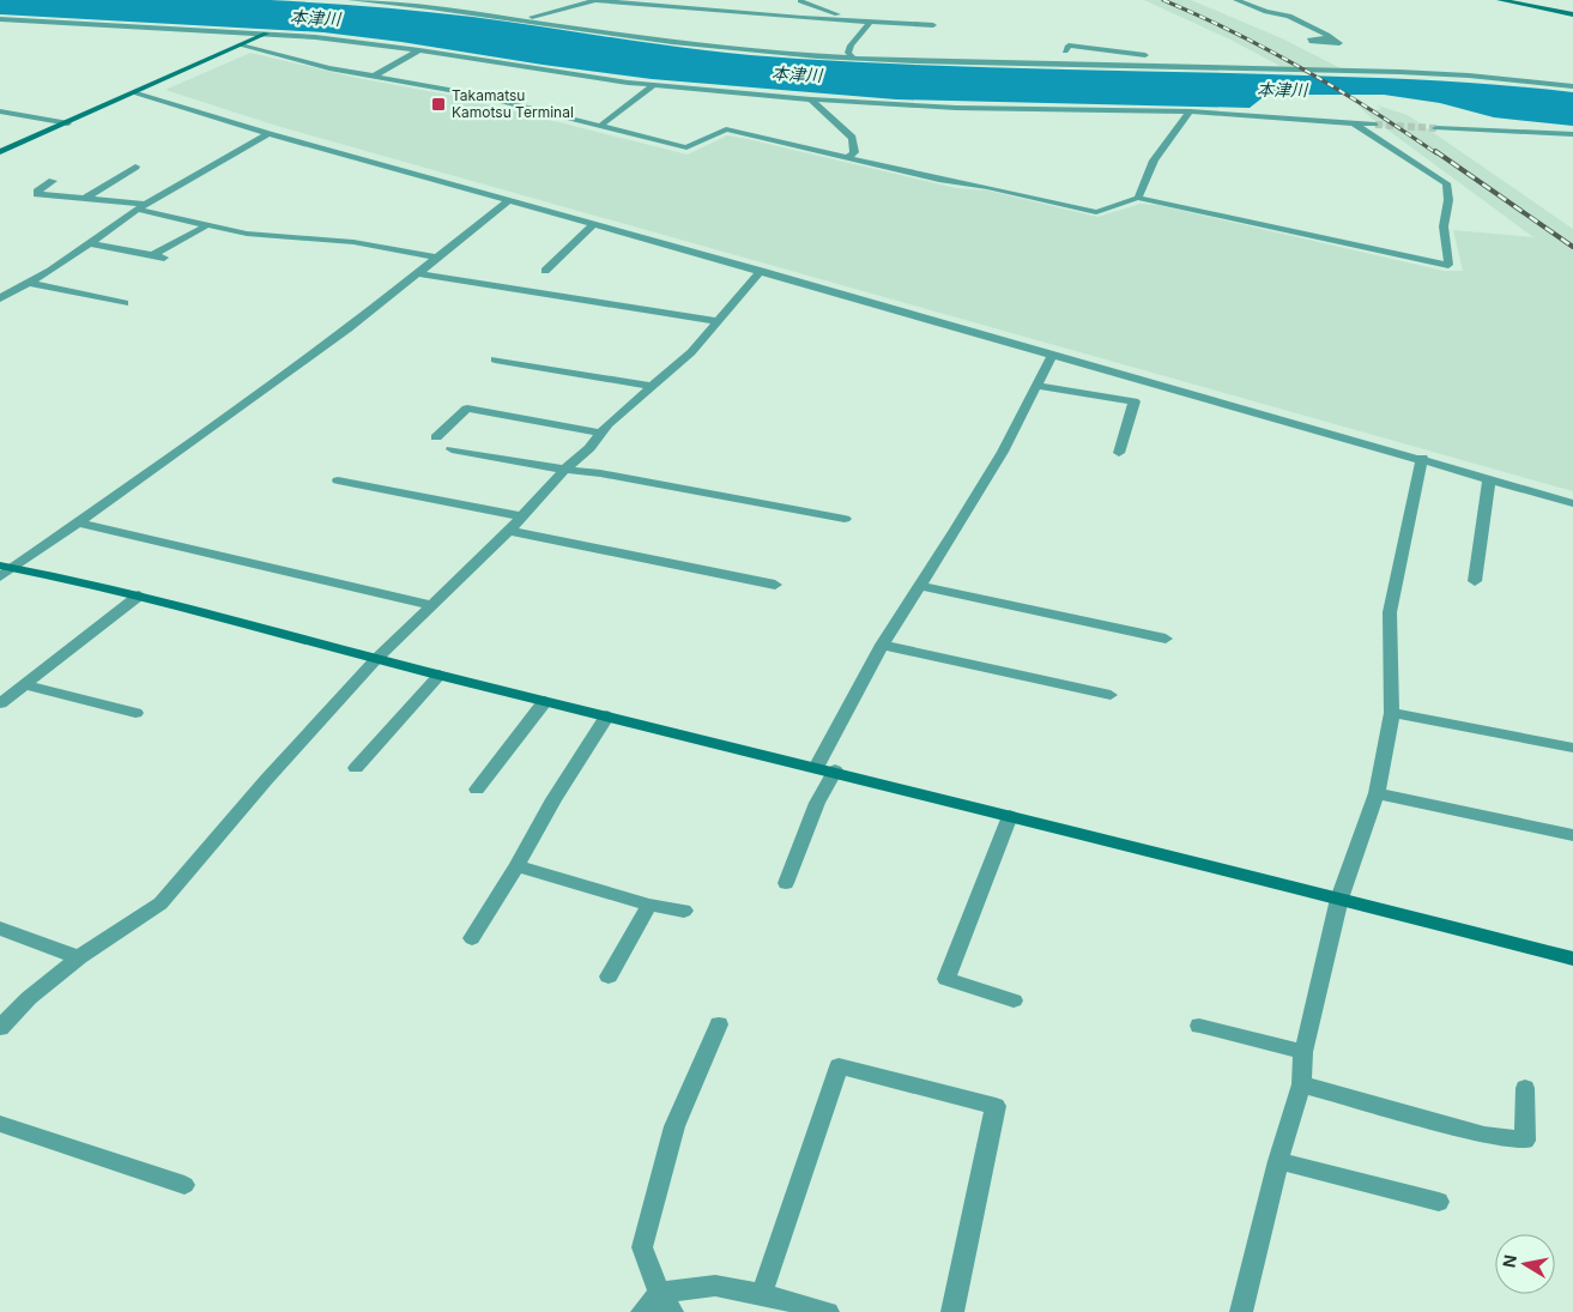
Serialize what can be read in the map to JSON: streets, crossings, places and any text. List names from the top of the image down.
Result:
{
  "water": ["本津川"],
  "places": {
    "transit": ["Takamatsu Kamotsu Terminal"]
  },
  "north": "left"
}
